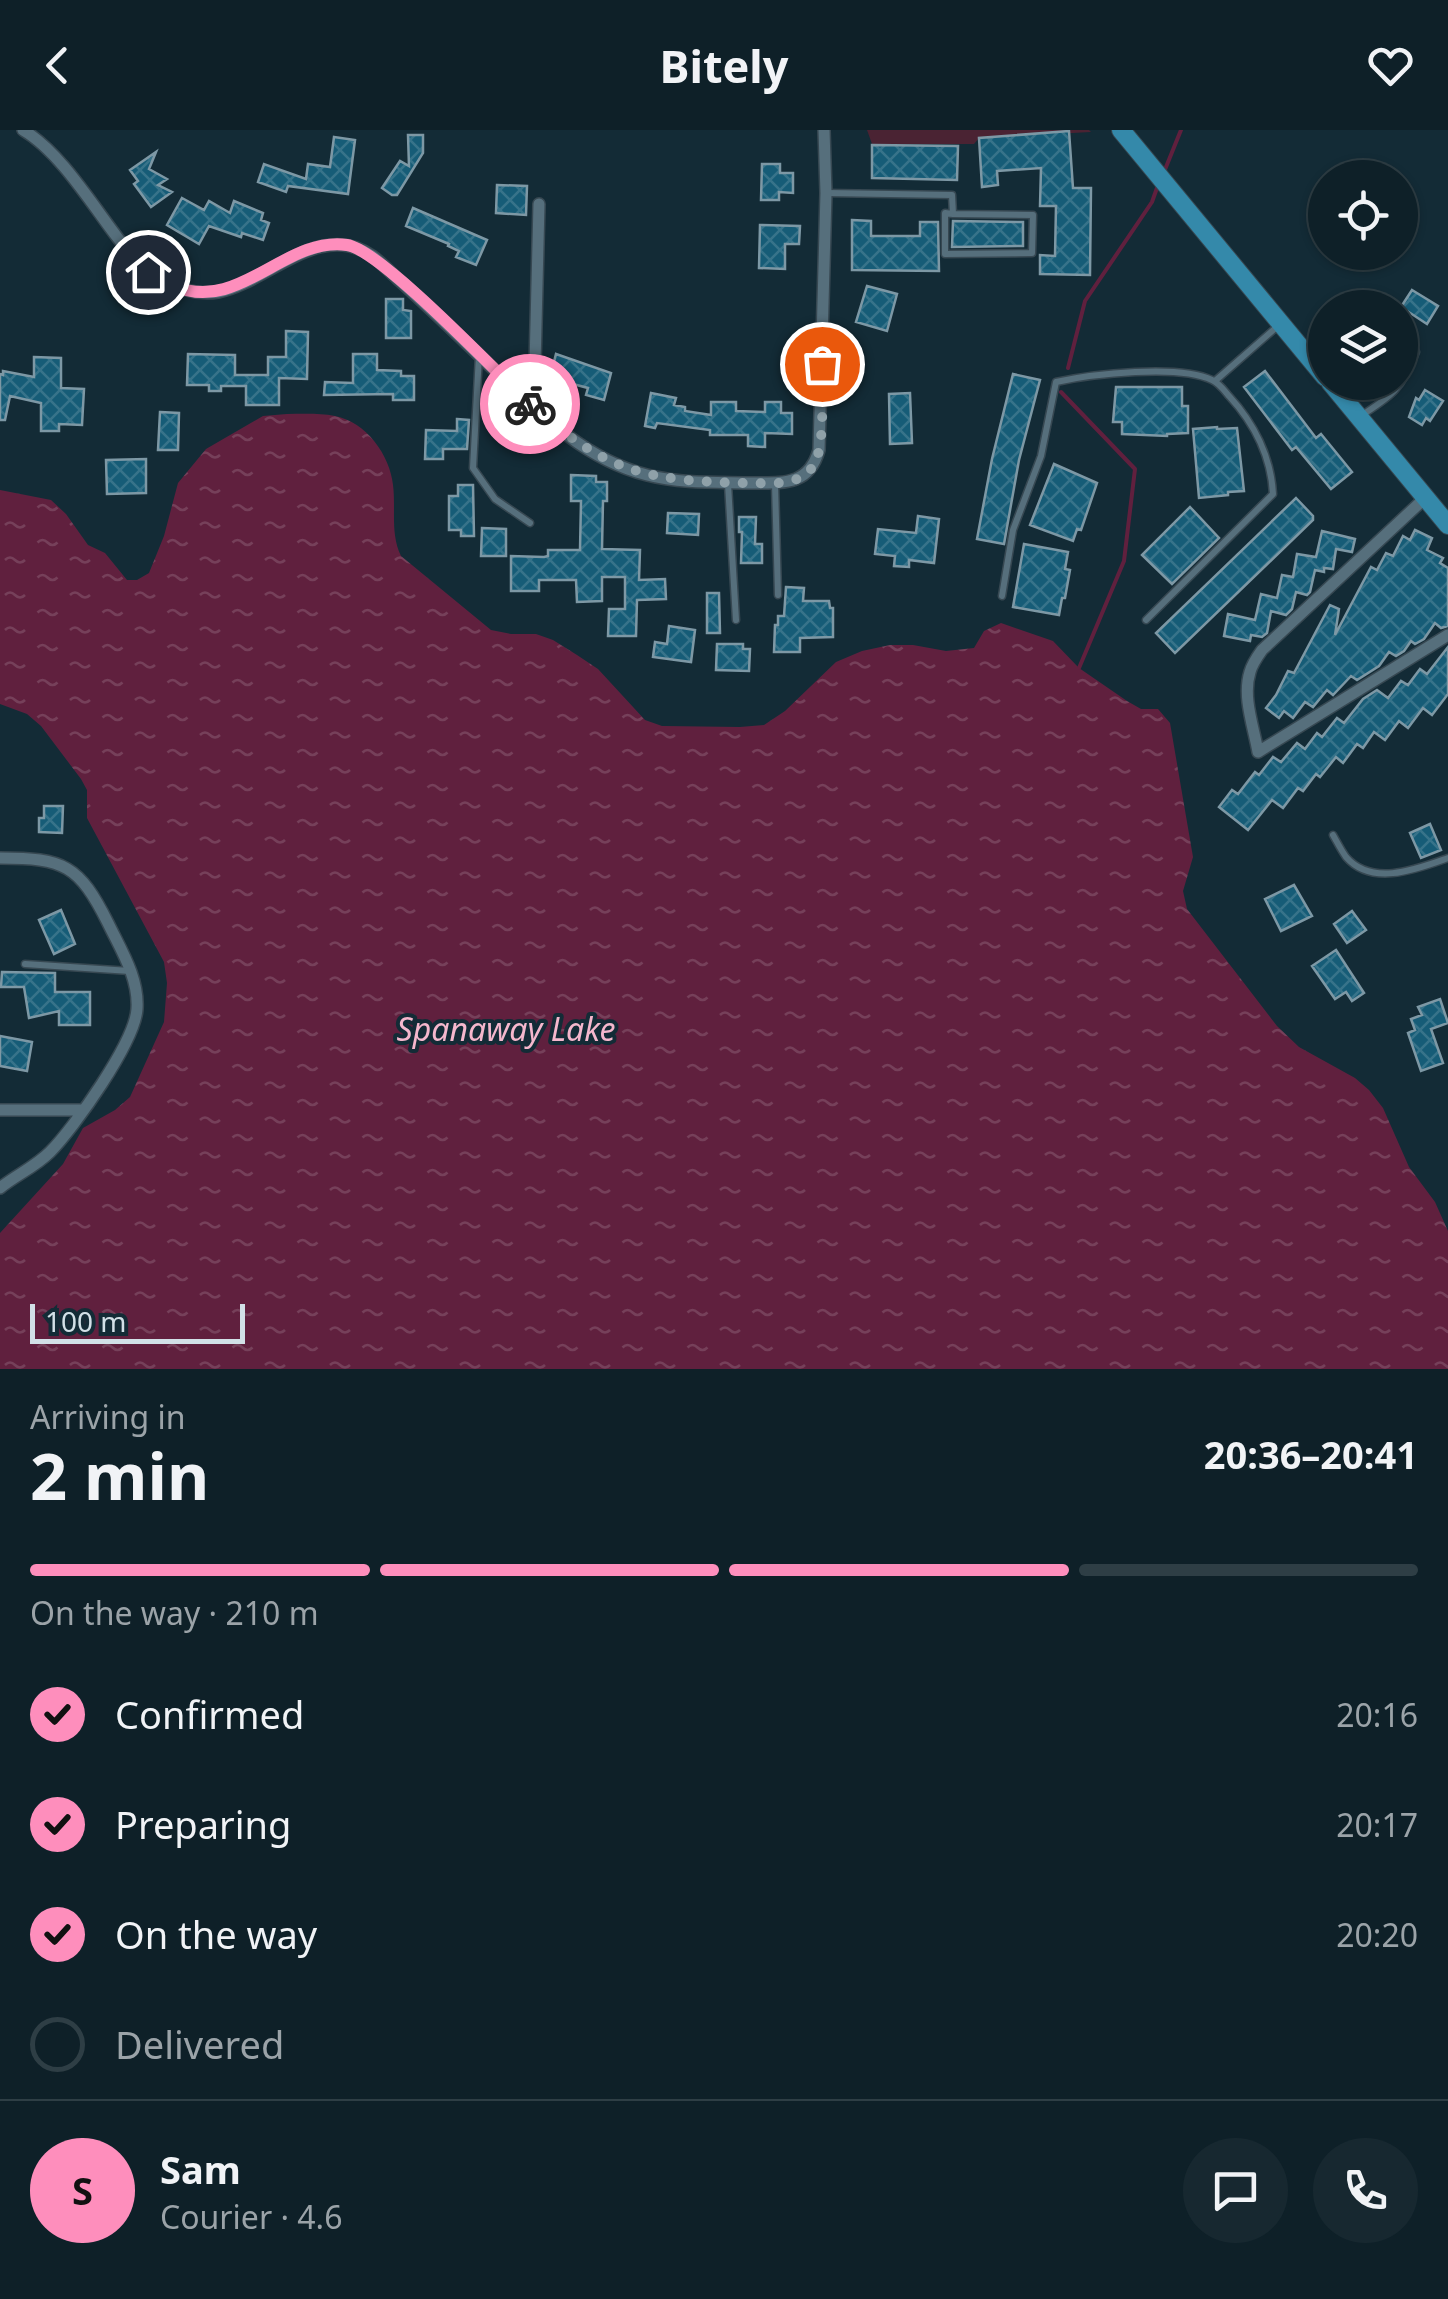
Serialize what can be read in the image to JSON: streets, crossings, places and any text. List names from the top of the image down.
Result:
{
  "water": ["Spanaway Lake"],
  "scale_bar": "100 m",
  "page": {
    "header": "Bitely",
    "scale": "100 m",
    "heading": ["2 min", "Arriving in", "20:36–20:41"],
    "panel": ["Sam", "Courier · 4.6"],
    "bar": "On the way · 210 m",
    "list": [
      ["Confirmed", "20:16"],
      ["Preparing", "20:17"],
      ["On the way", "20:20"],
      "Delivered"
    ],
    "round": "S"
  }
}
